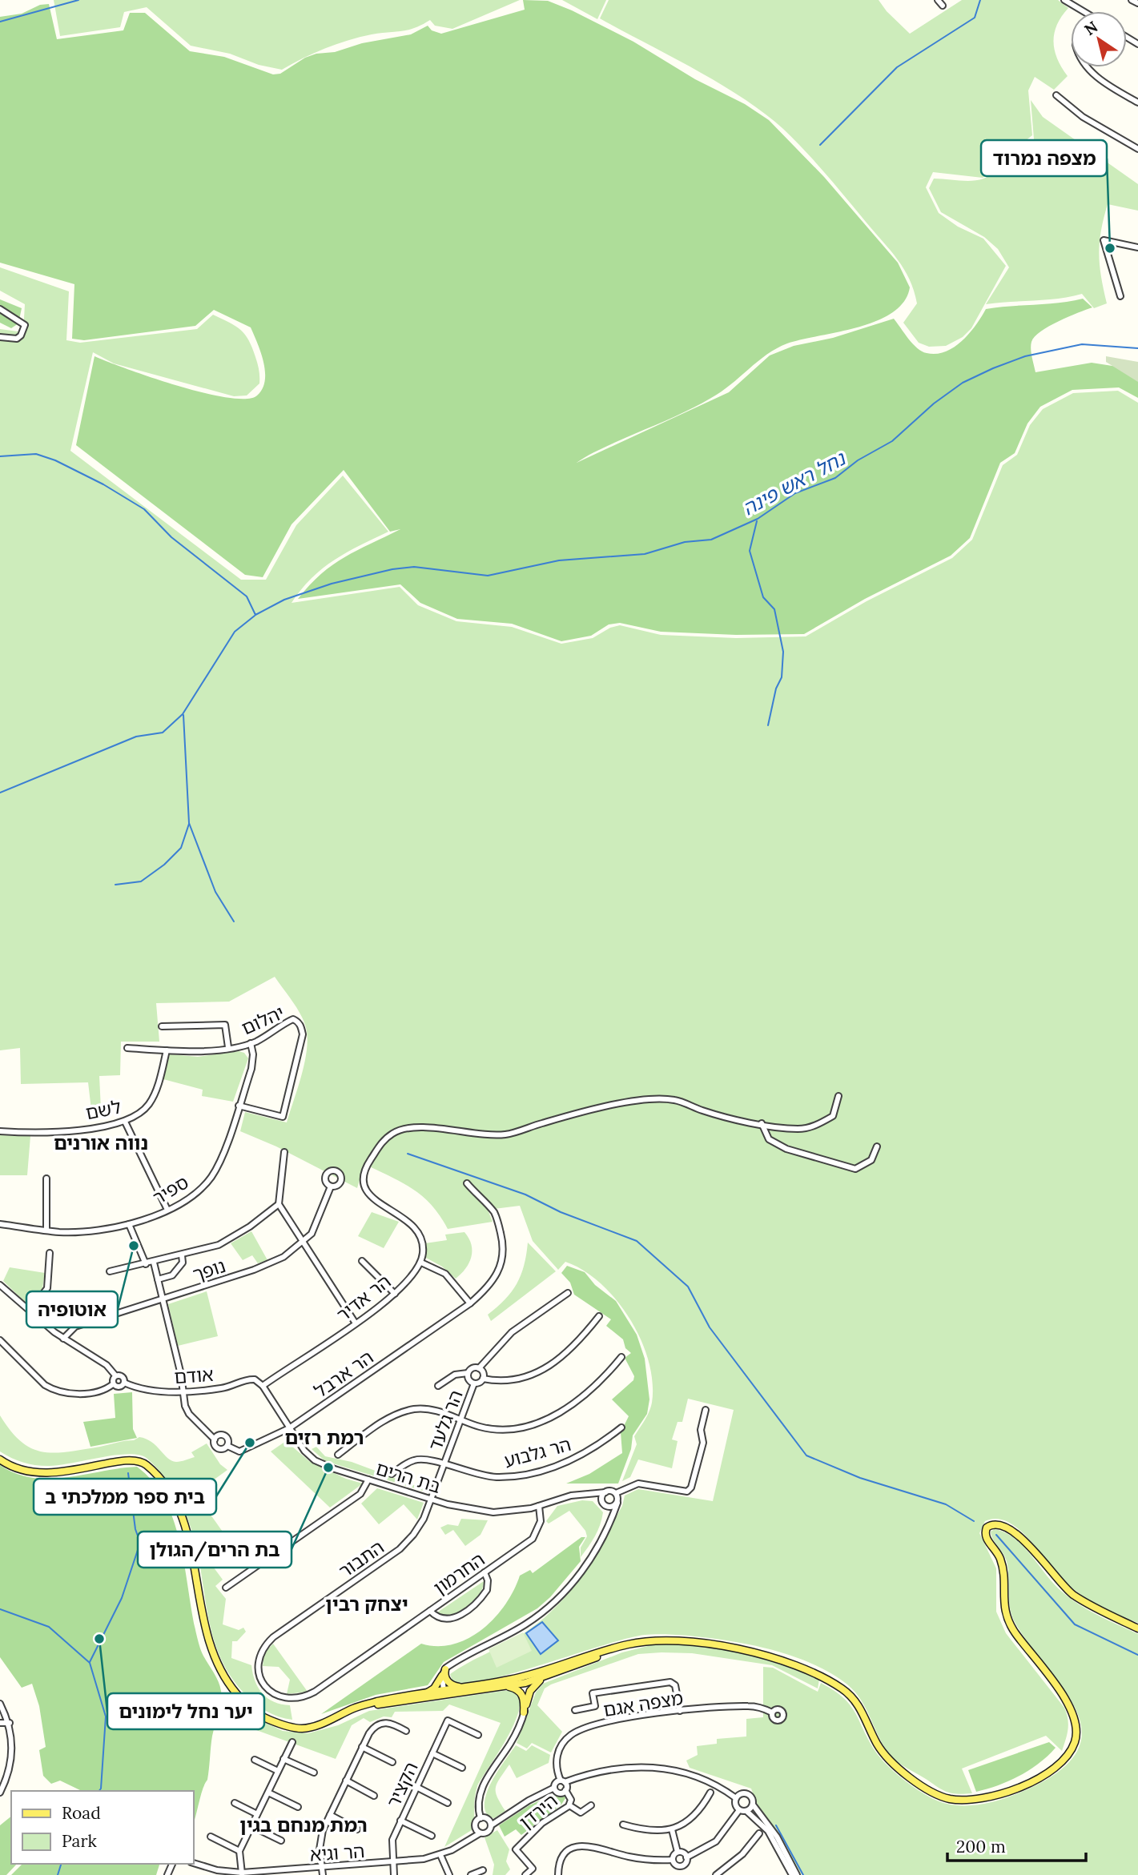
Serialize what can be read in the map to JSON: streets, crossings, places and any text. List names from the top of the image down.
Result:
{
  "streets": {
    "street": [
      "יהלום",
      "לשם",
      "ספיר",
      "נופך",
      "הר אדיר",
      "הר ארבל",
      "אודם",
      "הר גלעד",
      "הר גלבוע",
      "בת הרים",
      "התבור",
      "החרמון",
      "מצפה אגם",
      "הקציר",
      "הירדן",
      "הר וגיא"
    ]
  },
  "crossings": [
    ["יהלום", "לשם"],
    ["יהלום", "ספיר"],
    ["הר אדיר", "אודם"],
    ["הר אדיר", "בת הרים"],
    ["הר ארבל", "בת הרים"],
    ["אודם", "בת הרים"],
    ["הר גלעד", "הר גלבוע"],
    ["הר גלעד", "בת הרים"],
    ["הר גלעד", "התבור"],
    ["בת הרים", "התבור"],
    ["בת הרים", "החרמון"],
    ["התבור", "החרמון"],
    ["מצפה אגם", "הירדן"],
    ["הקציר", "הר וגיא"]
  ],
  "districts": [
    "נווה אורנים",
    "רמת רזים",
    "יצחק רבין",
    "רמת מנחם בגין"
  ],
  "water": ["נחל ראש פינה"],
  "places": [
    "מצפה נמרוד",
    "אוטופיה",
    "בית ספר ממלכתי ב",
    "בת הרים/הגולן",
    "יער נחל לימונים"
  ],
  "legend": ["Road", "Park"],
  "scale_bar": "200 m",
  "north": "top left"
}
